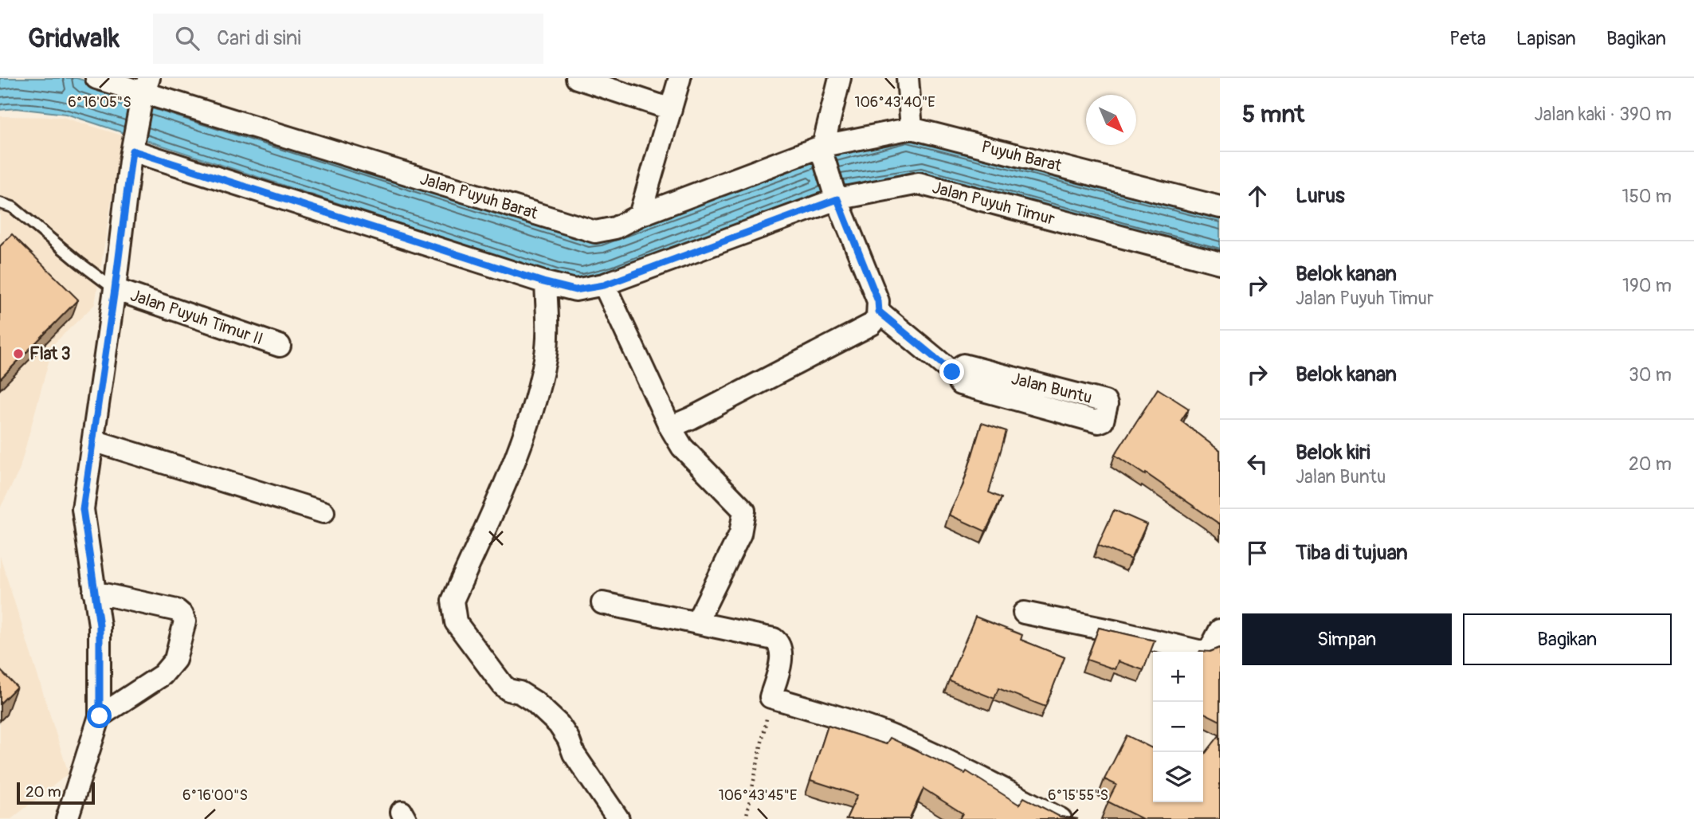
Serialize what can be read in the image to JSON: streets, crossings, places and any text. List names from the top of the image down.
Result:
{
  "streets": {
    "street": [
      "Puyuh Barat",
      "Jalan Puyuh Barat",
      "Jalan Puyuh Timur",
      "Jalan Puyuh Timur II",
      "Jalan Buntu"
    ]
  },
  "crossings": [
    ["Puyuh Barat", "Jalan Puyuh Barat"]
  ],
  "places": ["Flat 3"],
  "scale_bar": "20 m",
  "north": "bottom right",
  "page": {
    "header": "Gridwalk",
    "search": "Cari di sini",
    "nav": ["Peta", "Lapisan", "Bagikan"],
    "heading": ["5 mnt", "Jalan kaki · 390 m"],
    "list": [
      ["Lurus", "150 m"],
      ["Belok kanan", "Jalan Puyuh Timur", "190 m"],
      ["Belok kanan", "30 m"],
      ["Belok kiri", "Jalan Buntu", "20 m"],
      "Tiba di tujuan"
    ],
    "buttons": ["Simpan", "Bagikan"],
    "map_buttons": ["+", "−"],
    "scale": "20 m"
  },
  "coordinates": [
    "6°16'05\"S",
    "106°43'40\"E",
    "106°43'45\"E",
    "6°16'00\"S",
    "6°15'55\"S"
  ]
}
